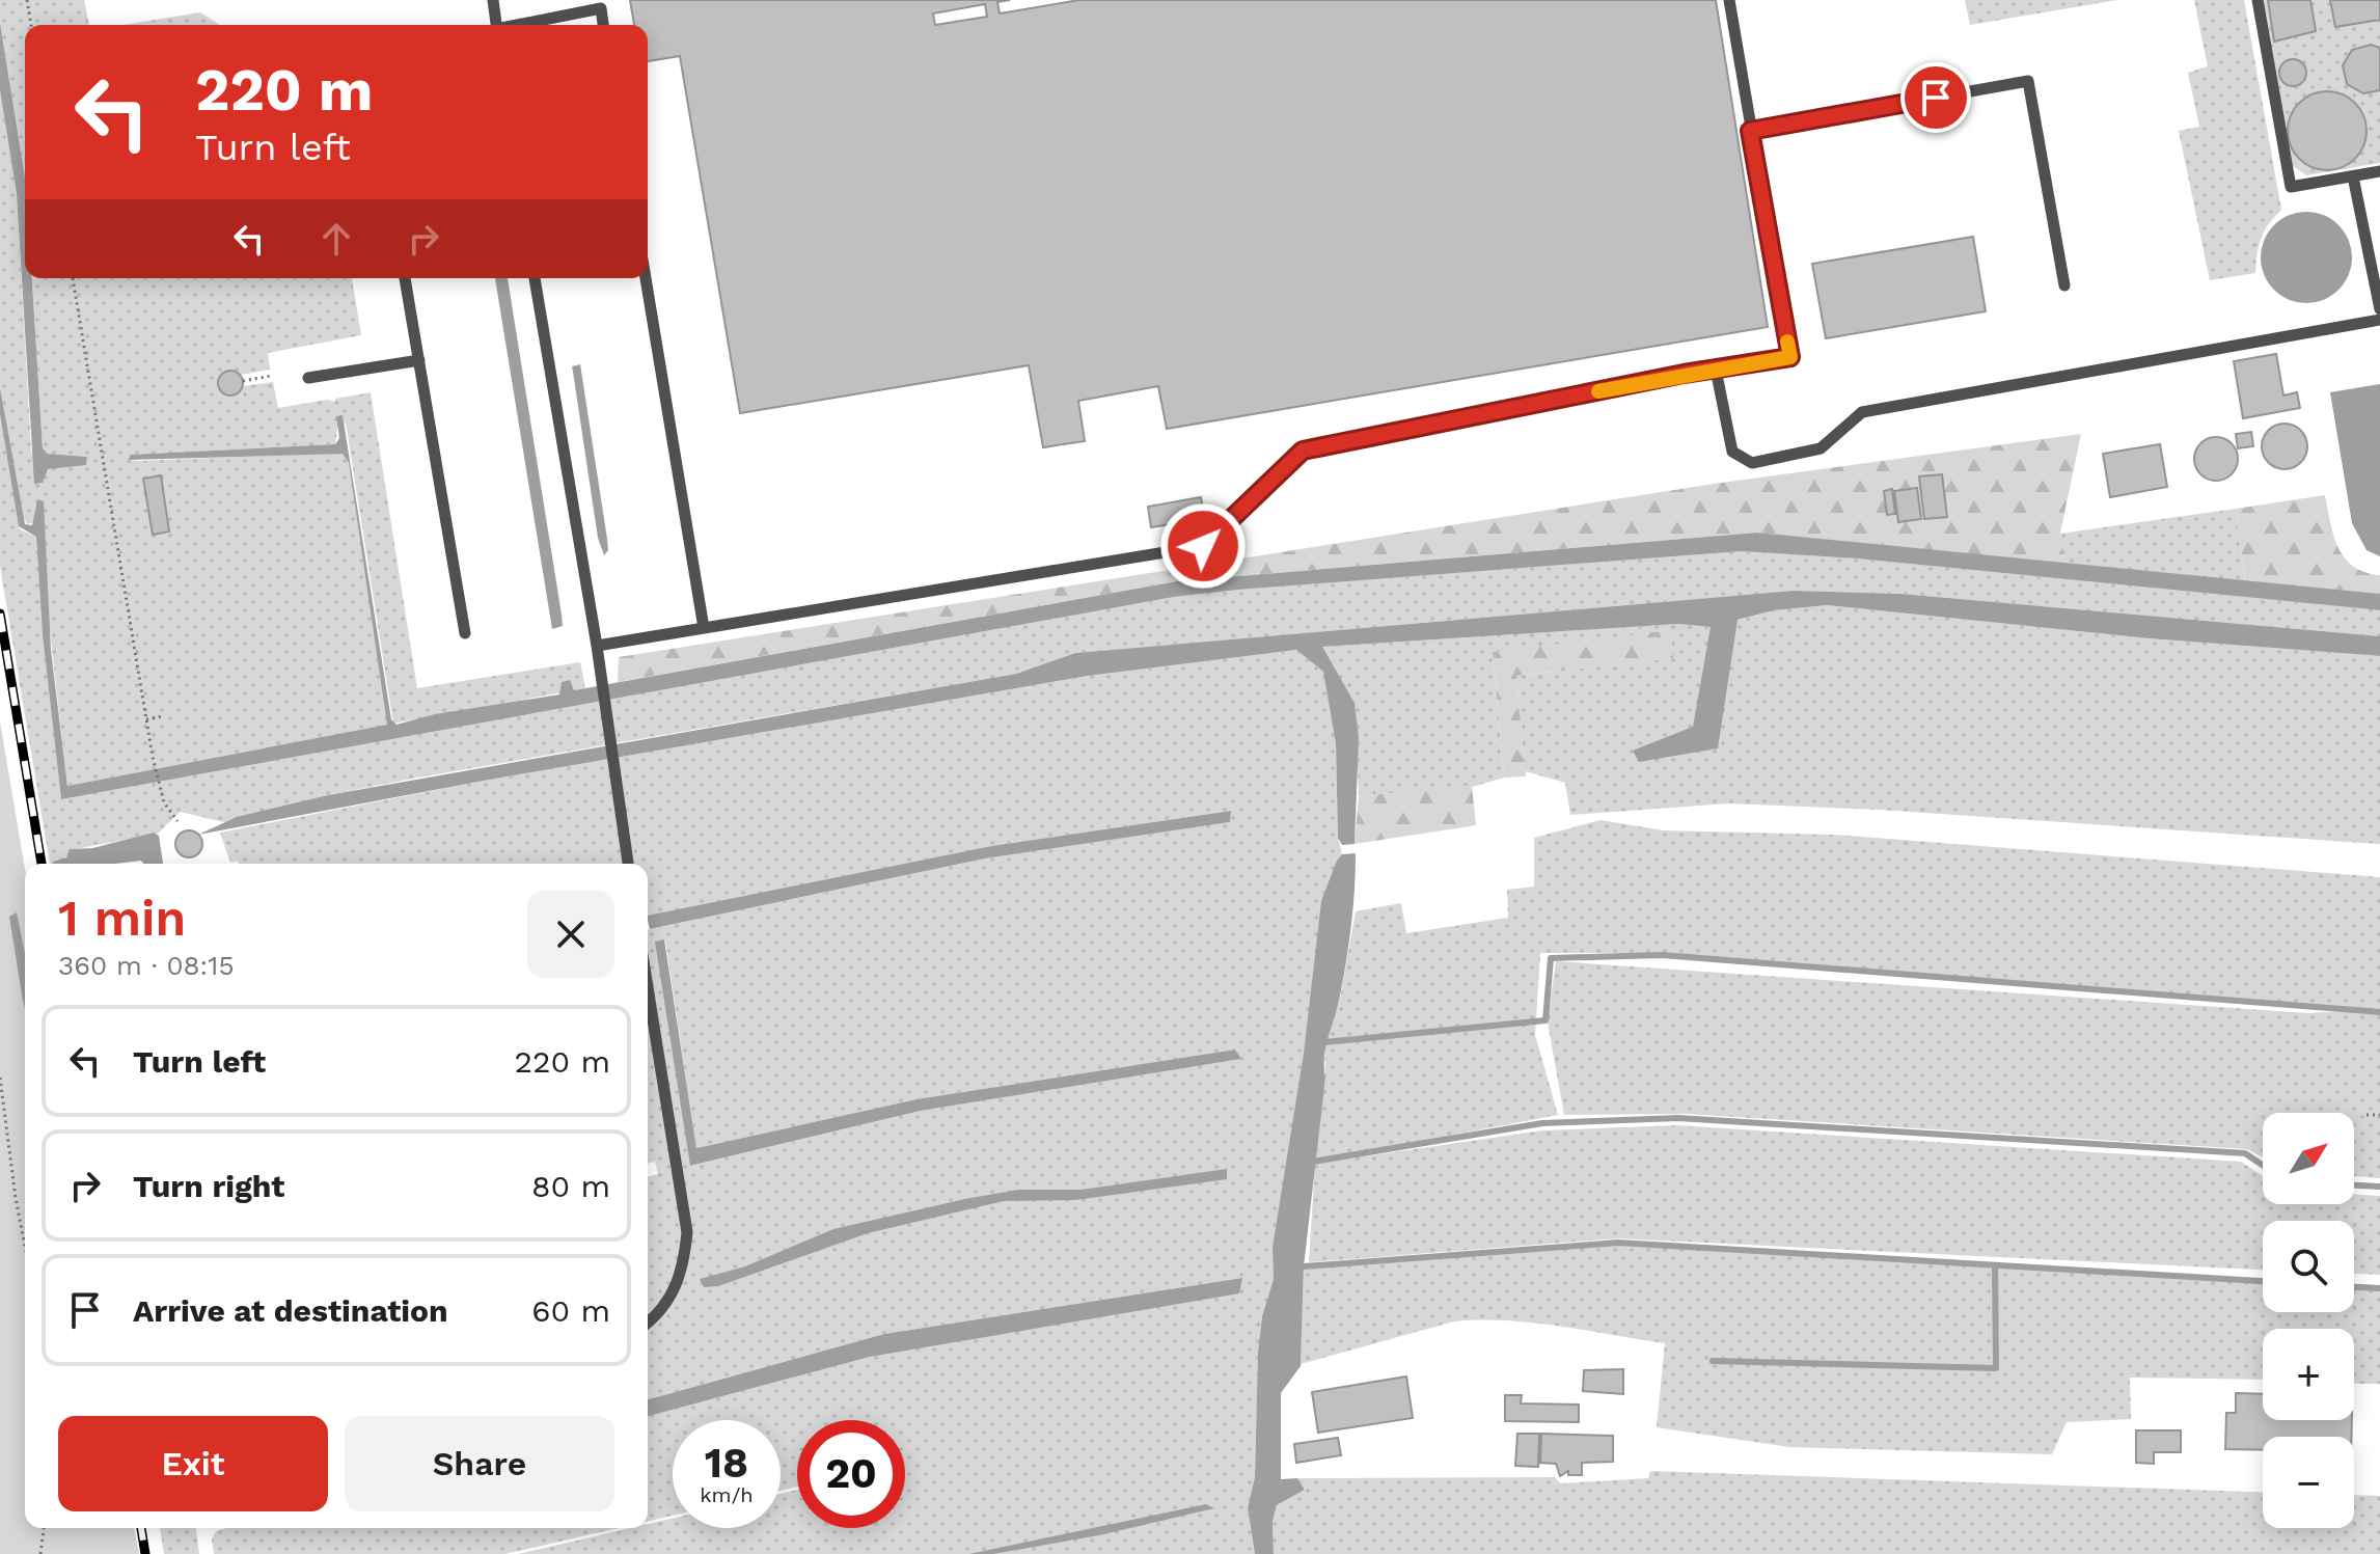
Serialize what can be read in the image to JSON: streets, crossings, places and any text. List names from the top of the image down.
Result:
{
  "north": "top right",
  "page": {
    "turn": ["220 m", "Turn left"],
    "heading": ["1 min", "360 m · 08:15"],
    "list": [
      {
        "name": "Turn left",
        "value": "220 m"
      },
      {
        "name": "Turn right",
        "value": "80 m"
      },
      {
        "name": "Arrive at destination",
        "value": "60 m"
      }
    ],
    "map_buttons": ["+", "−"],
    "buttons": ["Exit", "Share"],
    "speed": "18 km/h",
    "limit": "20"
  }
}
